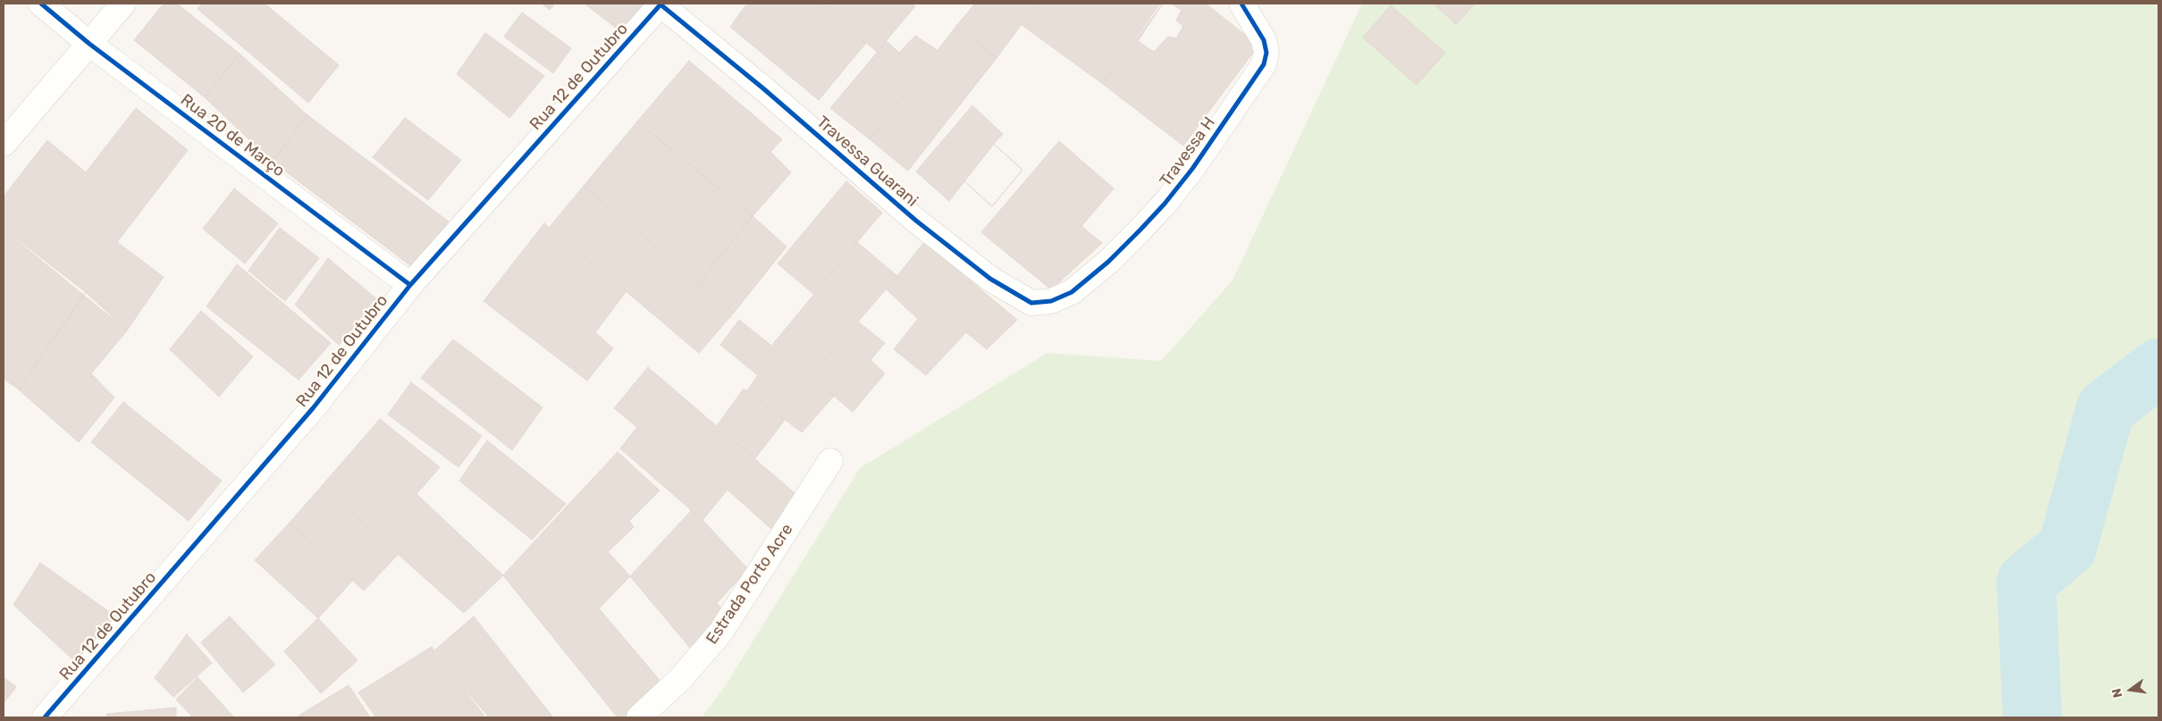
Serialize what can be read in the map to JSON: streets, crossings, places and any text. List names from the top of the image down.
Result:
{
  "streets": {
    "street": [
      "Rua 12 de Outubro",
      "Rua 20 de Março",
      "Travessa H",
      "Travessa Guarani",
      "Estrada Porto Acre"
    ]
  },
  "crossings": [
    ["Rua 12 de Outubro", "Rua 20 de Março"],
    ["Rua 12 de Outubro", "Travessa Guarani"],
    ["Travessa H", "Travessa Guarani"]
  ],
  "north": "left"
}
